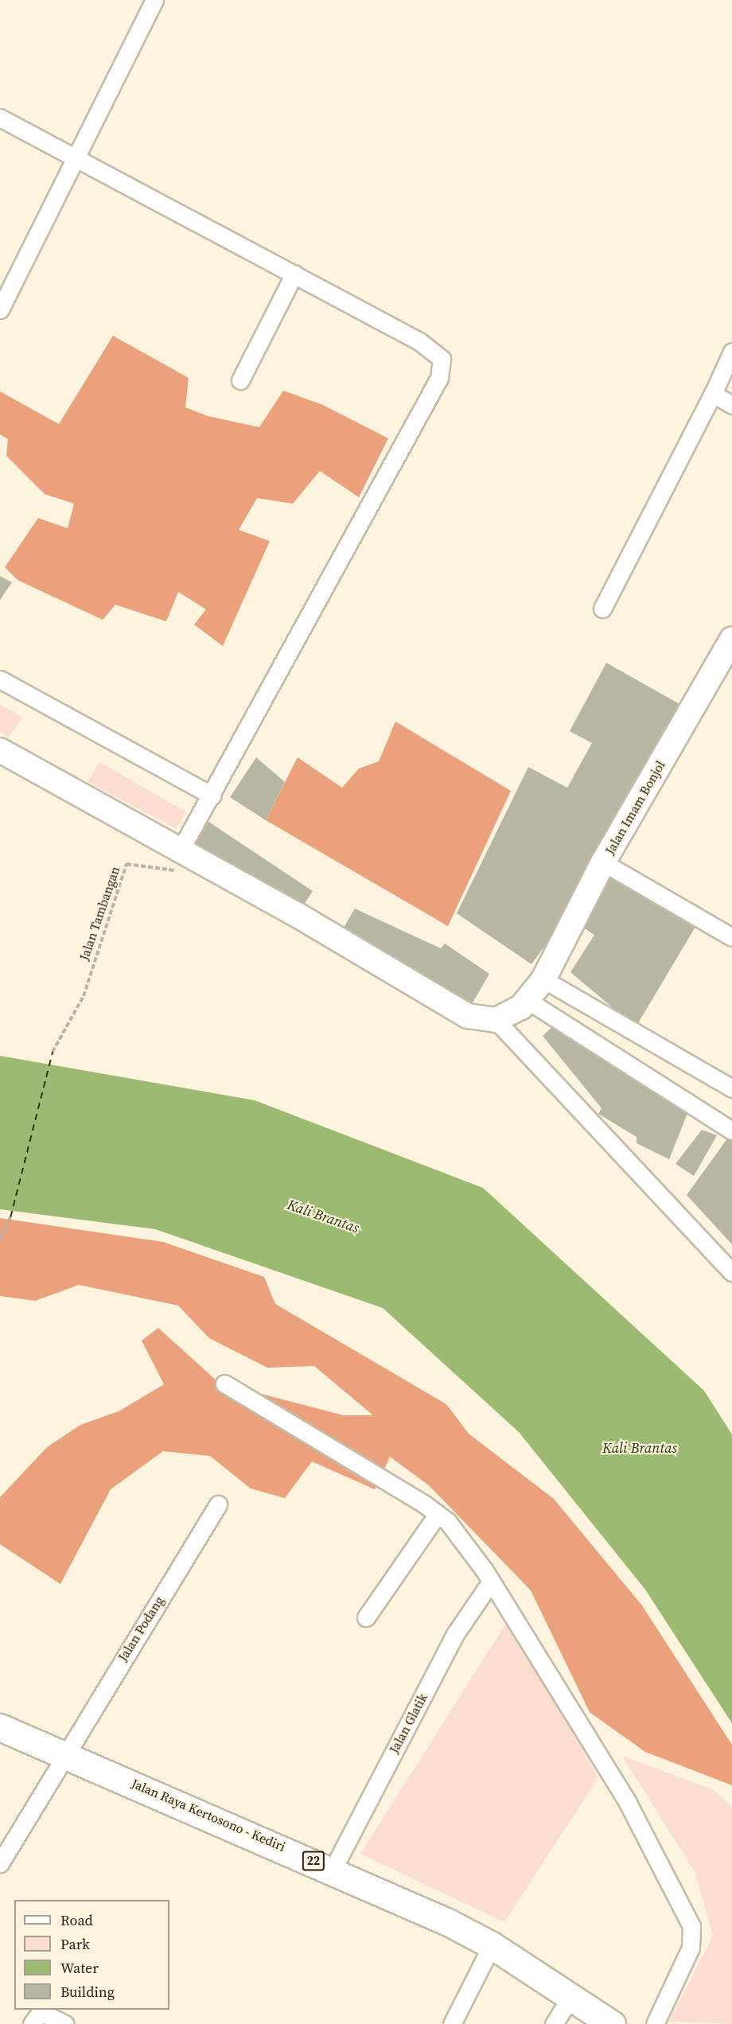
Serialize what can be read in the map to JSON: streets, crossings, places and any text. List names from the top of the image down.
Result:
{
  "streets": {
    "highway": ["Jalan Raya Kertosono - Kediri", "22"],
    "main road": ["Jalan Imam Bonjol"],
    "street": ["Jalan Podang", "Jalan Glatik"],
    "path": ["Jalan Tambangan"]
  },
  "crossings": [
    ["Jalan Podang", "Jalan Raya Kertosono - Kediri"],
    ["Jalan Glatik", "Jalan Raya Kertosono - Kediri"]
  ],
  "water": ["Kali Brantas"],
  "legend": [
    "Road",
    "Park",
    "Water",
    "Building"
  ]
}
